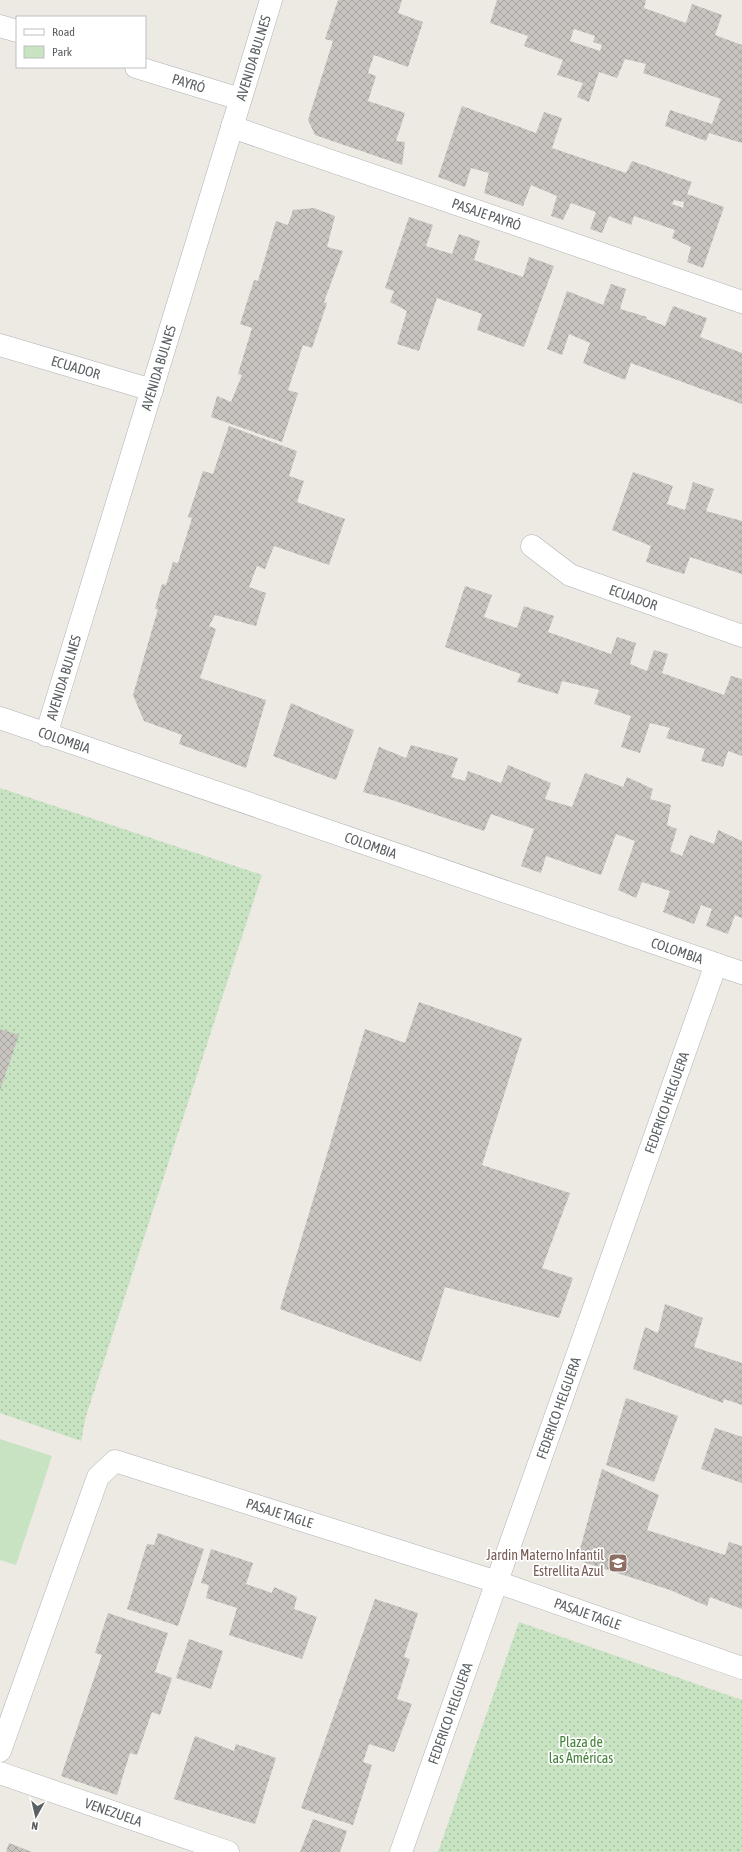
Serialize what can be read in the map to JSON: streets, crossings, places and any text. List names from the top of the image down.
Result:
{
  "streets": {
    "street": [
      "AVENIDA BULNES",
      "PAYRÓ",
      "PASAJE PAYRÓ",
      "ECUADOR",
      "COLOMBIA",
      "FEDERICO HELGUERA",
      "PASAJE TAGLE",
      "VENEZUELA"
    ]
  },
  "crossings": [
    ["AVENIDA BULNES", "PAYRÓ"],
    ["AVENIDA BULNES", "PASAJE PAYRÓ"],
    ["AVENIDA BULNES", "ECUADOR"],
    ["AVENIDA BULNES", "COLOMBIA"],
    ["COLOMBIA", "FEDERICO HELGUERA"],
    ["FEDERICO HELGUERA", "PASAJE TAGLE"]
  ],
  "parks": ["Plaza de las Américas"],
  "places": {
    "school or university": ["Jardin Materno Infantil Estrellita Azul"]
  },
  "legend": ["Road", "Park"],
  "north": "bottom"
}
